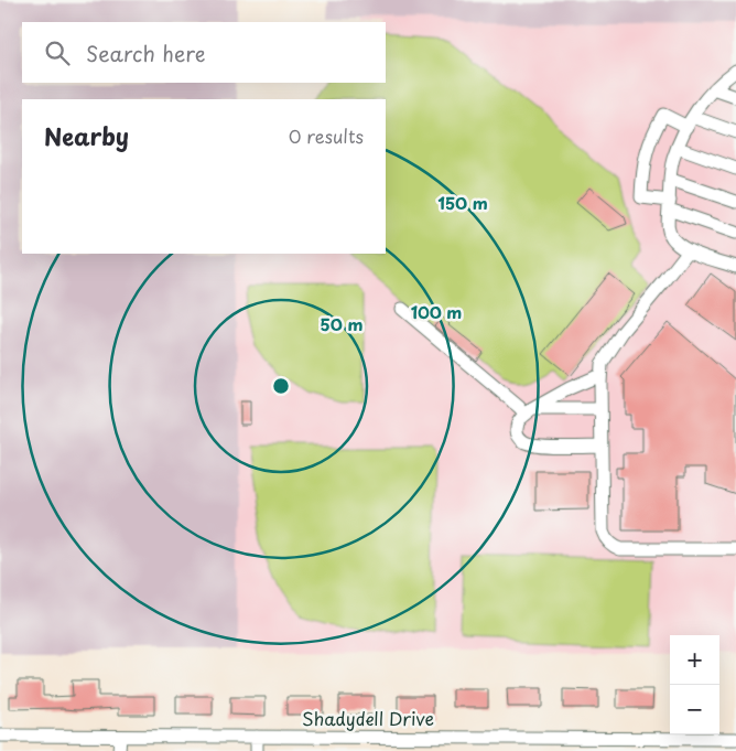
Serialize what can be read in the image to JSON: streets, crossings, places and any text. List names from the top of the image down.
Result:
{
  "streets": {
    "street": ["Shadydell Drive"]
  },
  "page": {
    "search": "Search here",
    "heading": ["Nearby", "0 results"],
    "map_buttons": ["+", "−"]
  },
  "rings": ["150 m", "100 m", "50 m"]
}
